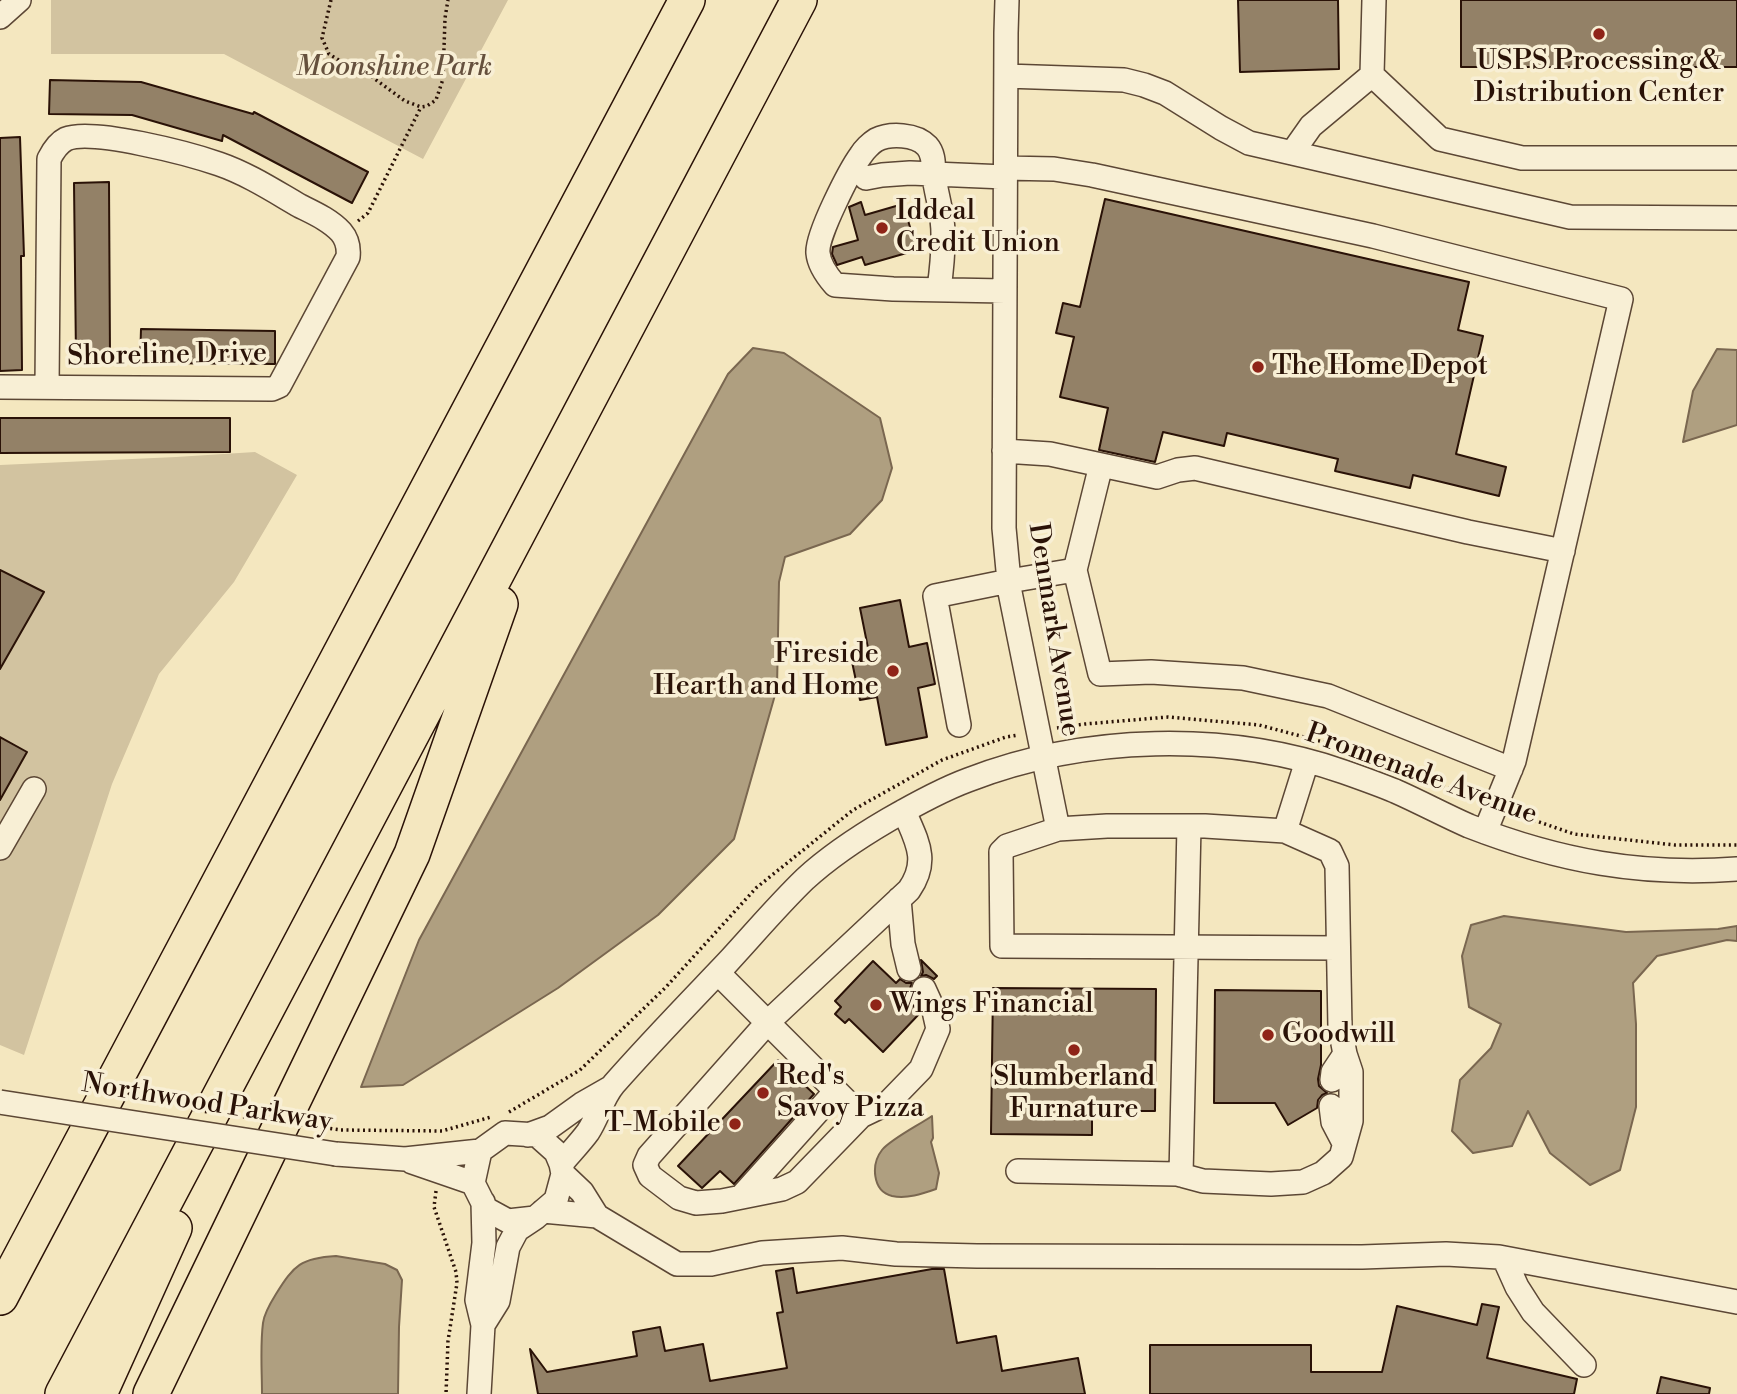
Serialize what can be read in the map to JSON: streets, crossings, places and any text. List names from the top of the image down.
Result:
{
  "streets": {
    "street": [
      "Shoreline Drive",
      "Denmark Avenue",
      "Promenade Avenue",
      "Northwood Parkway"
    ]
  },
  "crossings": [
    ["Denmark Avenue", "Promenade Avenue"],
    ["Denmark Avenue", "Northwood Parkway"]
  ],
  "parks": ["Moonshine Park"],
  "places": [
    "USPS Processing & Distribution Center",
    "Iddeal Credit Union",
    "The Home Depot",
    "Fireside Hearth and Home",
    "Wings Financial",
    "Goodwill",
    "Slumberland Furnature",
    "Red's Savoy Pizza",
    "T-Mobile"
  ]
}
